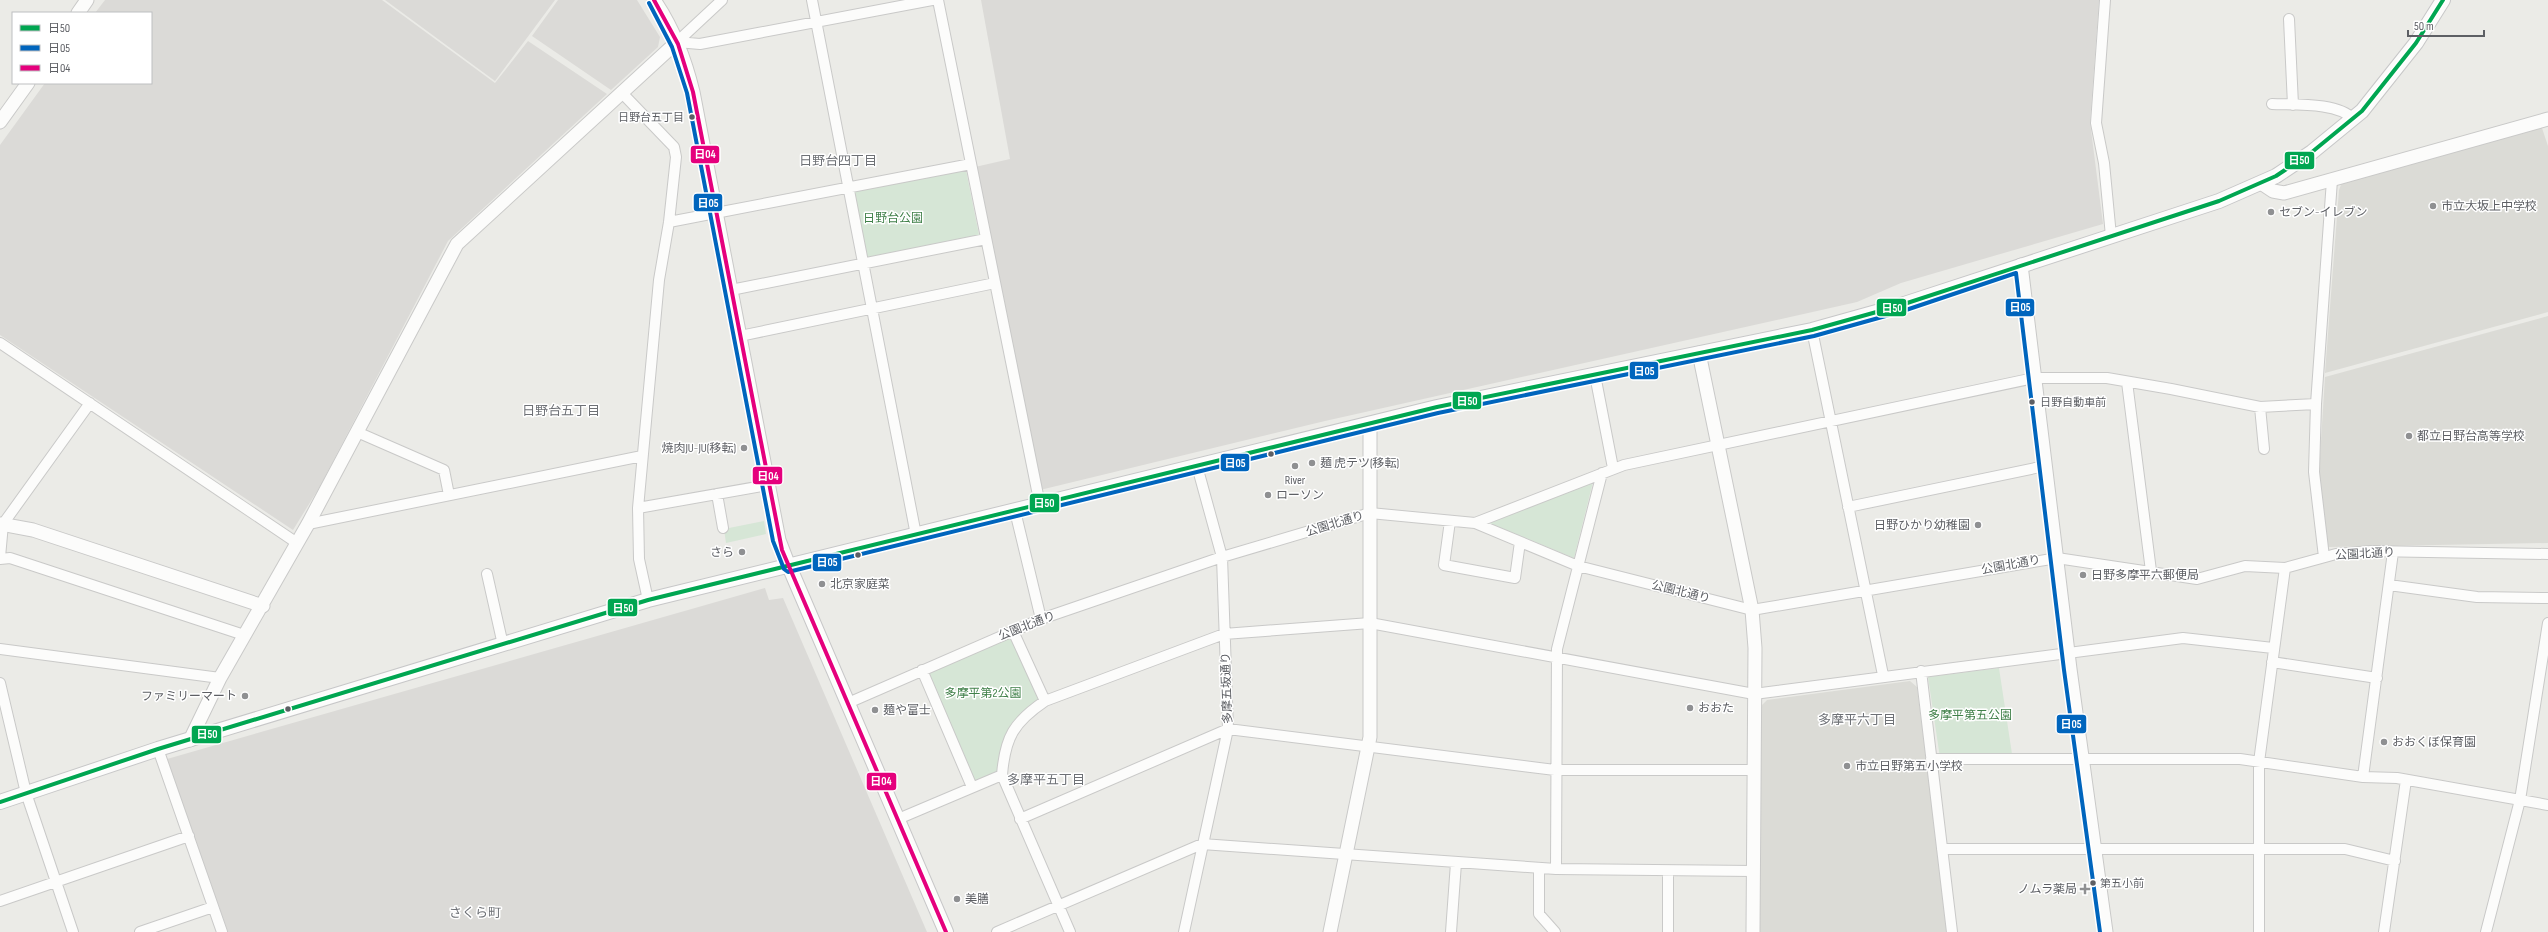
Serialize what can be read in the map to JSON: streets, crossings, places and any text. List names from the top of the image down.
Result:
{
  "streets": {
    "street": ["公園北通り", "多摩五坂通り"]
  },
  "crossings": [
    ["公園北通り", "多摩五坂通り"]
  ],
  "districts": [
    "日野台四丁目",
    "日野台五丁目",
    "多摩平六丁目",
    "多摩平五丁目",
    "さくら町"
  ],
  "parks": ["日野台公園", "多摩平第2公園", "多摩平第五公園"],
  "places": {
    "other": [
      "日野台五丁目",
      "市立大坂上中学校",
      "セブン-イレブン",
      "日野自動車前",
      "都立日野台高等学校",
      "焼肉JU-JU(移転)",
      "麺 虎テツ(移転)",
      "River",
      "ローソン",
      "日野ひかり幼稚園",
      "さら",
      "日野多摩平六郵便局",
      "北京家庭菜",
      "ファミリーマート",
      "おおた",
      "麺や富士",
      "おおくぼ保育園",
      "市立日野第五小学校",
      "第五小前",
      "美膳"
    ],
    "health": ["ノムラ薬局"]
  },
  "lines": ["transit line 日50", "transit line 日04", "transit line 日05"],
  "legend": ["日50", "日05", "日04"],
  "scale_bar": "50 m"
}
